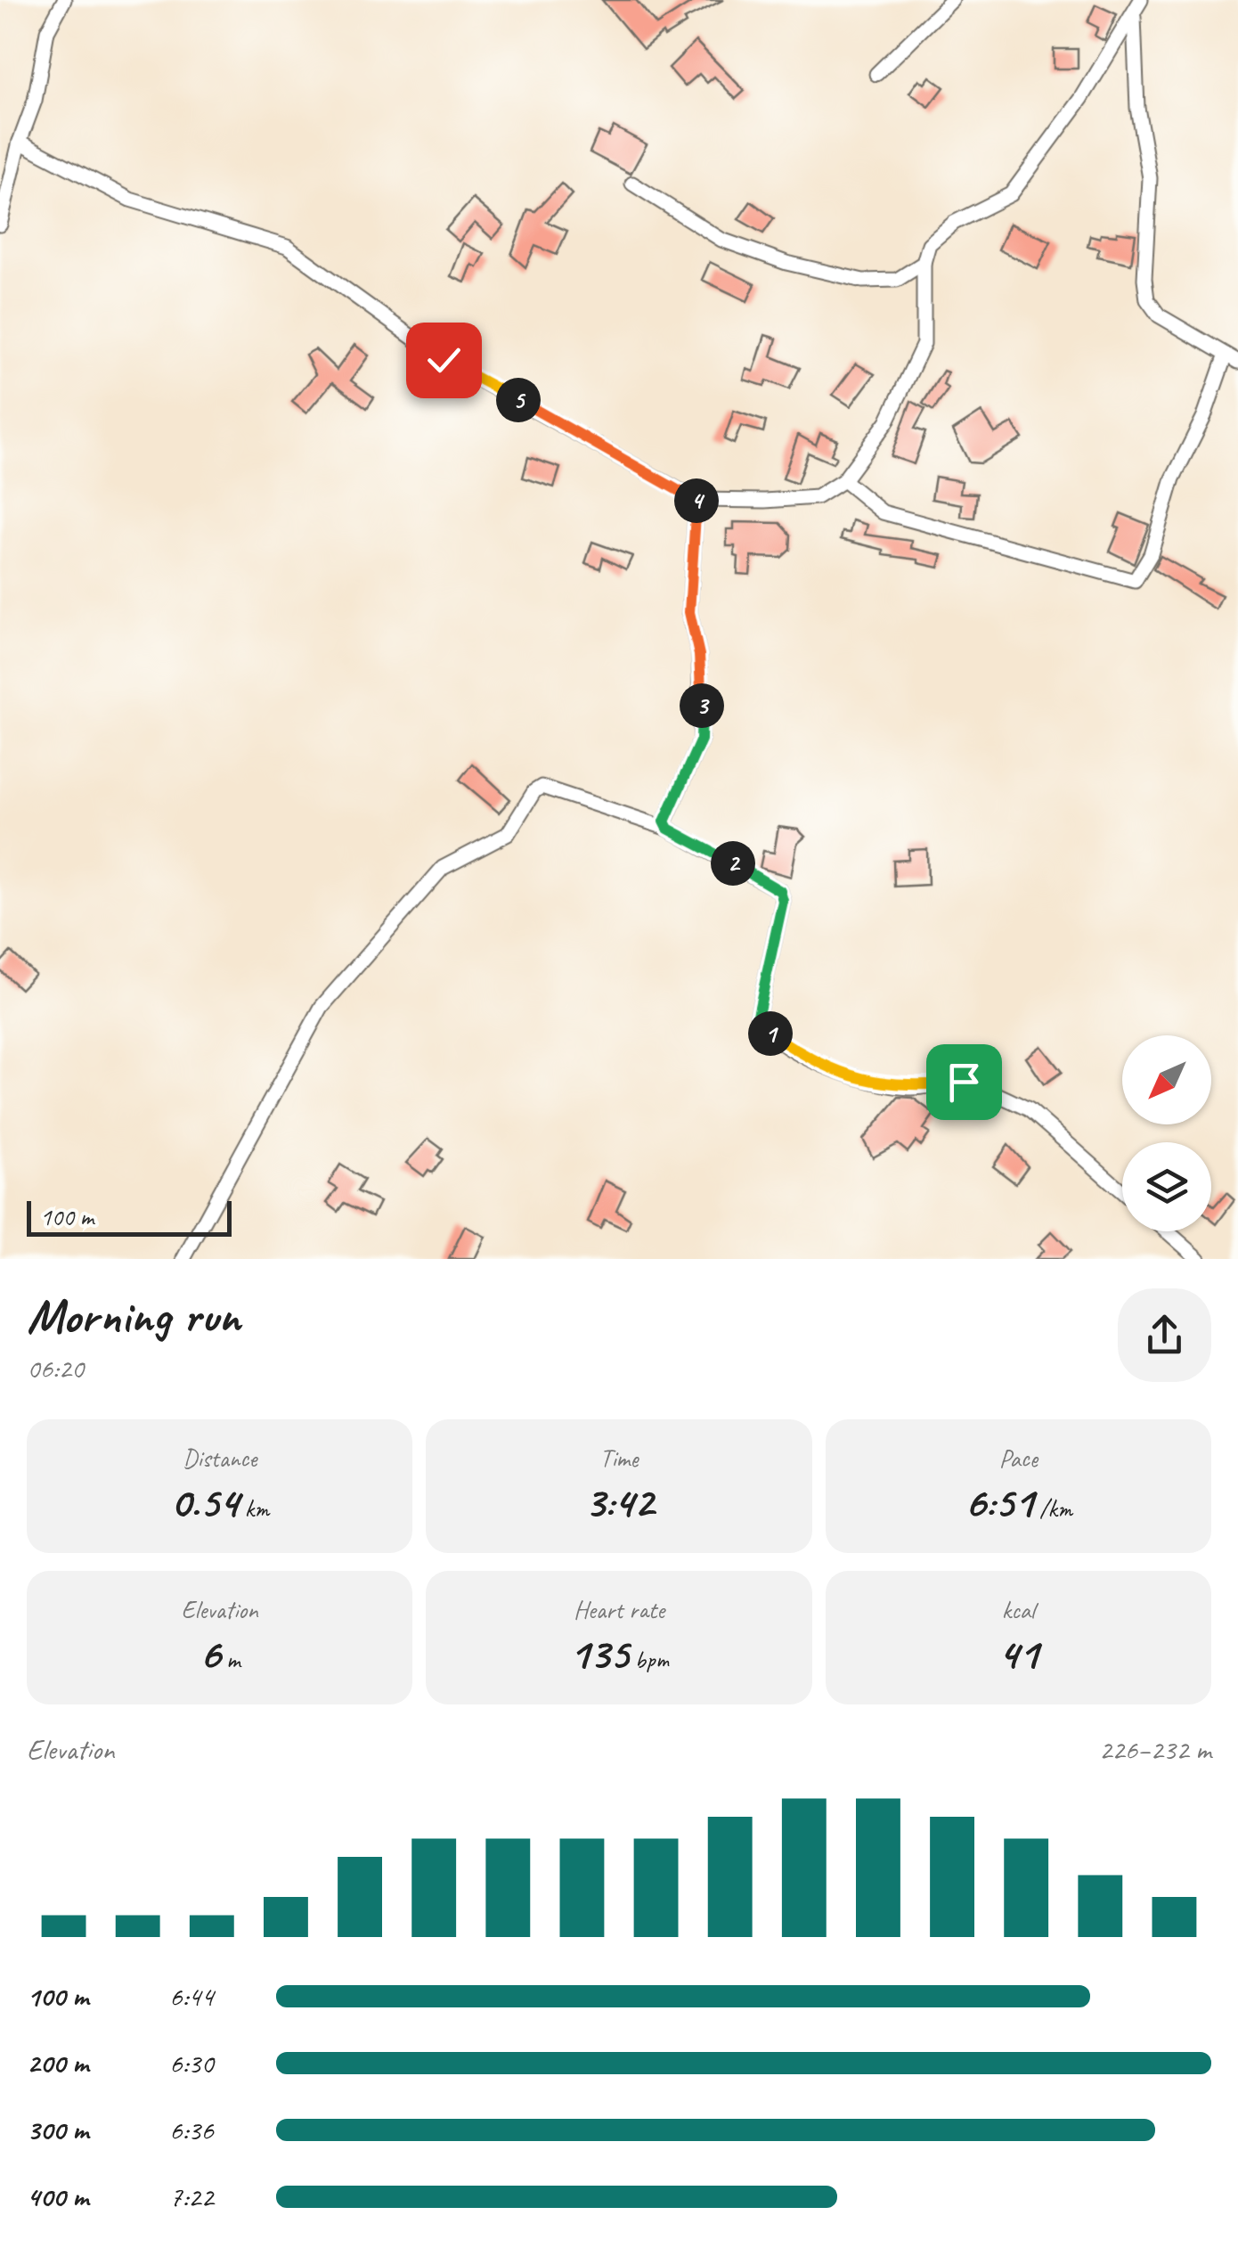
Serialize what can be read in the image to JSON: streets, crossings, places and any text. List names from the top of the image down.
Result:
{
  "scale_bar": "100 m",
  "north": "bottom left",
  "page": {
    "pins": [
      "5",
      "4",
      "3",
      "2",
      "1"
    ],
    "scale": "100 m",
    "heading": ["Morning run", "06:20"],
    "stats": [
      ["Distance", "0.54 km"],
      ["Time", "3:42"],
      ["Pace", "6:51 /km"],
      ["Elevation", "6 m"],
      ["Heart rate", "135 bpm"],
      ["kcal", "41"]
    ],
    "chart": ["Elevation", "226–232 m"],
    "list": [
      {
        "name": "100 m",
        "note": "6:44"
      },
      {
        "name": "200 m",
        "note": "6:30"
      },
      {
        "name": "300 m",
        "note": "6:36"
      },
      {
        "name": "400 m",
        "note": "7:22"
      }
    ]
  }
}
